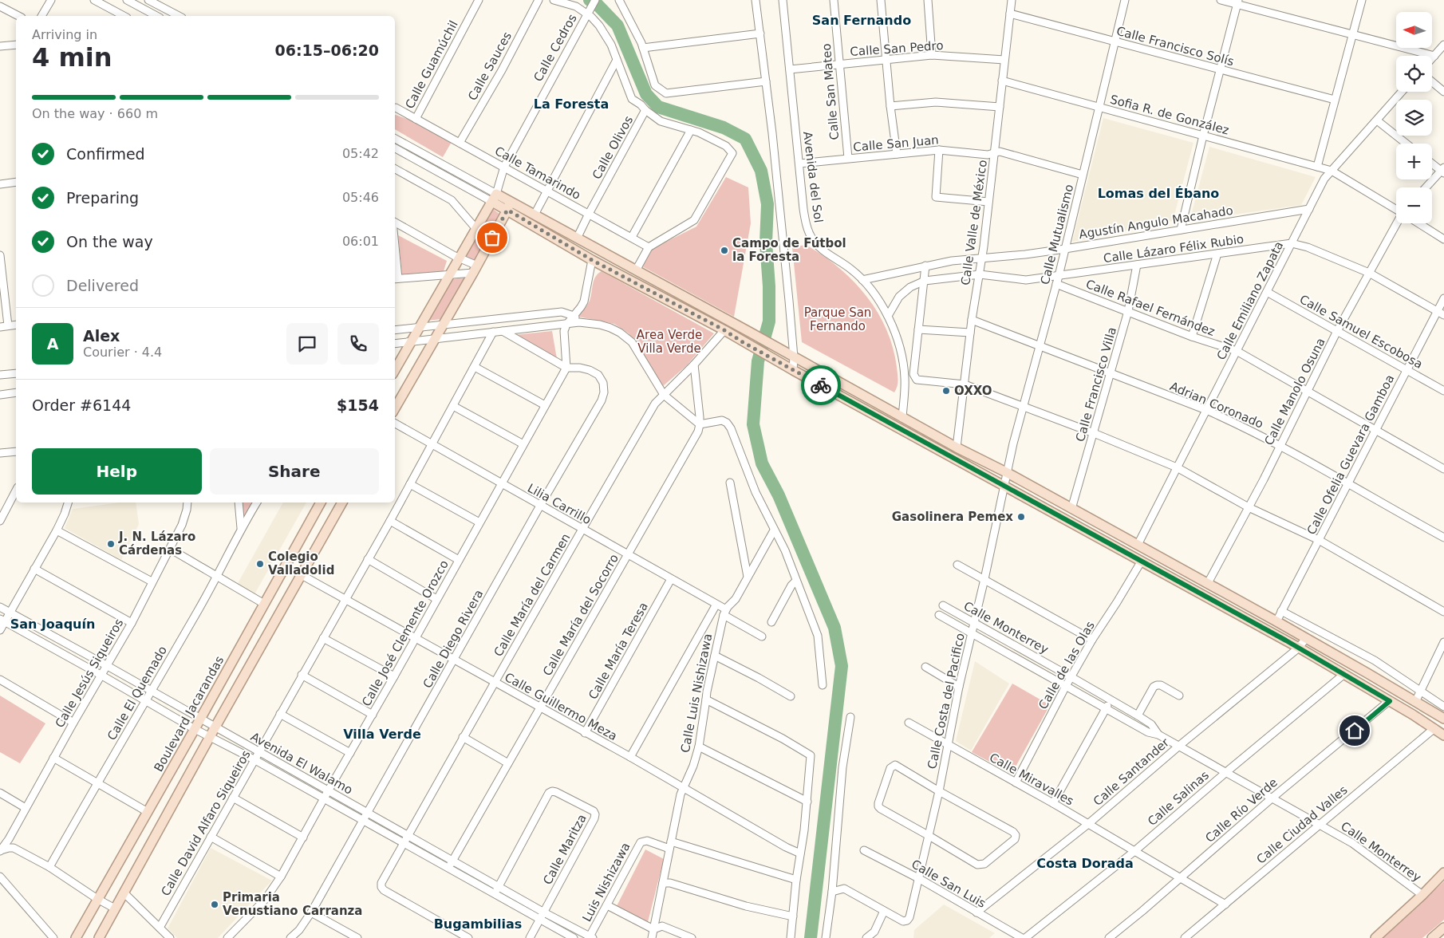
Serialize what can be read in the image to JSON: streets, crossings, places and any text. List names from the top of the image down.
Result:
{
  "streets": {
    "main road": ["Boulevard Jacarandas"],
    "street": [
      "Calle Francisco Solís",
      "Calle Cedros",
      "Calle San Pedro",
      "Calle Guamúchil",
      "Calle Sauces",
      "Calle San Mateo",
      "Sofia R. de González",
      "Calle San Juan",
      "Calle Olivos",
      "Calle Tamarindo",
      "Avenida del Sol",
      "Calle Valle de México",
      "Agustín Angulo Macahado",
      "Calle Mutualismo",
      "Calle Lázaro Félix Rubio",
      "Calle Emiliano Zapata",
      "Calle Rafael Fernández",
      "Calle Samuel Escobosa",
      "Calle Francisco Villa",
      "Calle Manolo Osuna",
      "Adrian Coronado",
      "Calle Ofelia Guevara Gamboa",
      "Lilia Carrillo",
      "Calle María del Carmen",
      "Calle María del Socorro",
      "Calle Monterrey",
      "Calle José Clemente Orozco",
      "Calle Diego Rivera",
      "Calle María Teresa",
      "Calle de las Olas",
      "Calle Jesús Siqueiros",
      "Calle El Quemado",
      "Calle Luis Nishizawa",
      "Calle Costa del Pacifico",
      "Calle Guillermo Meza",
      "Avenida El Walamo",
      "Calle Santander",
      "Calle Miravalles",
      "Calle Salinas",
      "Calle Río Verde",
      "Calle David Alfaro Siqueiros",
      "Calle Ciudad Valles",
      "Calle Maritza",
      "Luis Nishizawa",
      "Calle San Luis"
    ]
  },
  "crossings": [
    ["Calle Francisco Solís", "Calle Valle de México"],
    ["Calle Francisco Solís", "Calle Mutualismo"],
    ["Calle Cedros", "Calle Tamarindo"],
    ["Calle San Pedro", "Calle San Mateo"],
    ["Calle San Pedro", "Avenida del Sol"],
    ["Calle San Pedro", "Calle Valle de México"],
    ["Calle Guamúchil", "Calle Tamarindo"],
    ["Calle Sauces", "Calle Tamarindo"],
    ["Calle San Mateo", "Calle San Juan"],
    ["Sofia R. de González", "Calle Valle de México"],
    ["Sofia R. de González", "Calle Mutualismo"],
    ["Sofia R. de González", "Calle Emiliano Zapata"],
    ["Calle San Juan", "Avenida del Sol"],
    ["Calle San Juan", "Calle Valle de México"],
    ["Calle San Juan", "Calle Mutualismo"],
    ["Calle Olivos", "Calle Tamarindo"],
    ["Avenida del Sol", "Agustín Angulo Macahado"],
    ["Calle Valle de México", "Agustín Angulo Macahado"],
    ["Calle Valle de México", "Calle Lázaro Félix Rubio"],
    ["Calle Valle de México", "Adrian Coronado"],
    ["Agustín Angulo Macahado", "Calle Mutualismo"],
    ["Agustín Angulo Macahado", "Calle Emiliano Zapata"],
    ["Calle Mutualismo", "Calle Lázaro Félix Rubio"],
    ["Calle Mutualismo", "Calle Rafael Fernández"],
    ["Calle Mutualismo", "Adrian Coronado"],
    ["Calle Mutualismo", "Calle Costa del Pacifico"],
    ["Calle Lázaro Félix Rubio", "Calle Emiliano Zapata"],
    ["Calle Lázaro Félix Rubio", "Calle Francisco Villa"],
    ["Calle Emiliano Zapata", "Calle Rafael Fernández"],
    ["Calle Emiliano Zapata", "Calle Samuel Escobosa"],
    ["Calle Emiliano Zapata", "Adrian Coronado"],
    ["Calle Rafael Fernández", "Calle Francisco Villa"],
    ["Calle Rafael Fernández", "Calle Manolo Osuna"],
    ["Calle Rafael Fernández", "Calle Ofelia Guevara Gamboa"],
    ["Calle Samuel Escobosa", "Calle Manolo Osuna"],
    ["Calle Samuel Escobosa", "Calle Ofelia Guevara Gamboa"],
    ["Calle Francisco Villa", "Adrian Coronado"],
    ["Calle Manolo Osuna", "Adrian Coronado"],
    ["Adrian Coronado", "Calle Ofelia Guevara Gamboa"],
    ["Lilia Carrillo", "Calle María del Carmen"],
    ["Lilia Carrillo", "Calle María del Socorro"],
    ["Lilia Carrillo", "Calle José Clemente Orozco"],
    ["Lilia Carrillo", "Calle Diego Rivera"],
    ["Lilia Carrillo", "Calle María Teresa"],
    ["Lilia Carrillo", "Calle Luis Nishizawa"],
    ["Lilia Carrillo", "Calle David Alfaro Siqueiros"],
    ["Calle María del Carmen", "Calle María del Socorro"],
    ["Calle María del Carmen", "Calle Guillermo Meza"],
    ["Calle María del Carmen", "Avenida El Walamo"],
    ["Calle María del Socorro", "Calle Guillermo Meza"],
    ["Calle María del Socorro", "Avenida El Walamo"],
    ["Calle Monterrey", "Calle de las Olas"],
    ["Calle Monterrey", "Calle Costa del Pacifico"],
    ["Calle Monterrey", "Calle Santander"],
    ["Calle Monterrey", "Calle Salinas"],
    ["Calle Monterrey", "Calle Río Verde"],
    ["Calle Monterrey", "Calle Ciudad Valles"],
    ["Calle José Clemente Orozco", "Calle Diego Rivera"],
    ["Calle José Clemente Orozco", "Calle Guillermo Meza"],
    ["Calle José Clemente Orozco", "Avenida El Walamo"],
    ["Calle Diego Rivera", "Calle Guillermo Meza"],
    ["Calle Diego Rivera", "Avenida El Walamo"],
    ["Calle María Teresa", "Calle Guillermo Meza"],
    ["Calle de las Olas", "Calle Miravalles"],
    ["Calle Jesús Siqueiros", "Avenida El Walamo"],
    ["Calle El Quemado", "Avenida El Walamo"],
    ["Calle Luis Nishizawa", "Calle Guillermo Meza"],
    ["Calle Luis Nishizawa", "Luis Nishizawa"],
    ["Calle Costa del Pacifico", "Calle Miravalles"],
    ["Calle Costa del Pacifico", "Calle San Luis"],
    ["Calle Guillermo Meza", "Calle David Alfaro Siqueiros"],
    ["Boulevard Jacarandas", "Avenida El Walamo"],
    ["Avenida El Walamo", "Calle David Alfaro Siqueiros"],
    ["Avenida El Walamo", "Calle Maritza"],
    ["Avenida El Walamo", "Luis Nishizawa"],
    ["Calle Santander", "Calle Miravalles"],
    ["Calle Santander", "Calle San Luis"],
    ["Calle Miravalles", "Calle Salinas"],
    ["Calle Miravalles", "Calle Río Verde"],
    ["Calle Miravalles", "Calle Ciudad Valles"],
    ["Calle Salinas", "Calle San Luis"]
  ],
  "districts": [
    "San Fernando",
    "La Foresta",
    "Lomas del Ébano",
    "San Joaquín",
    "Villa Verde",
    "Costa Dorada",
    "Bugambilias"
  ],
  "parks": ["Parque San Fernando", "Area Verde Villa Verde"],
  "places": [
    "Campo de Fútbol la Foresta",
    "OXXO",
    "Gasolinera Pemex",
    "J. N. Lázaro Cárdenas",
    "Colegio Valladolid",
    "Primaria Venustiano Carranza"
  ],
  "north": "left",
  "page": {
    "map_buttons": ["+", "−"],
    "heading": ["4 min", "Arriving in", "06:15–06:20"],
    "panel": [
      "Alex",
      "Courier · 4.4",
      "Order #6144",
      "$154"
    ],
    "bar": "On the way · 660 m",
    "list": [
      ["Confirmed", "05:42"],
      ["Preparing", "05:46"],
      ["On the way", "06:01"],
      "Delivered"
    ],
    "round": "A",
    "buttons": ["Help", "Share"]
  }
}
